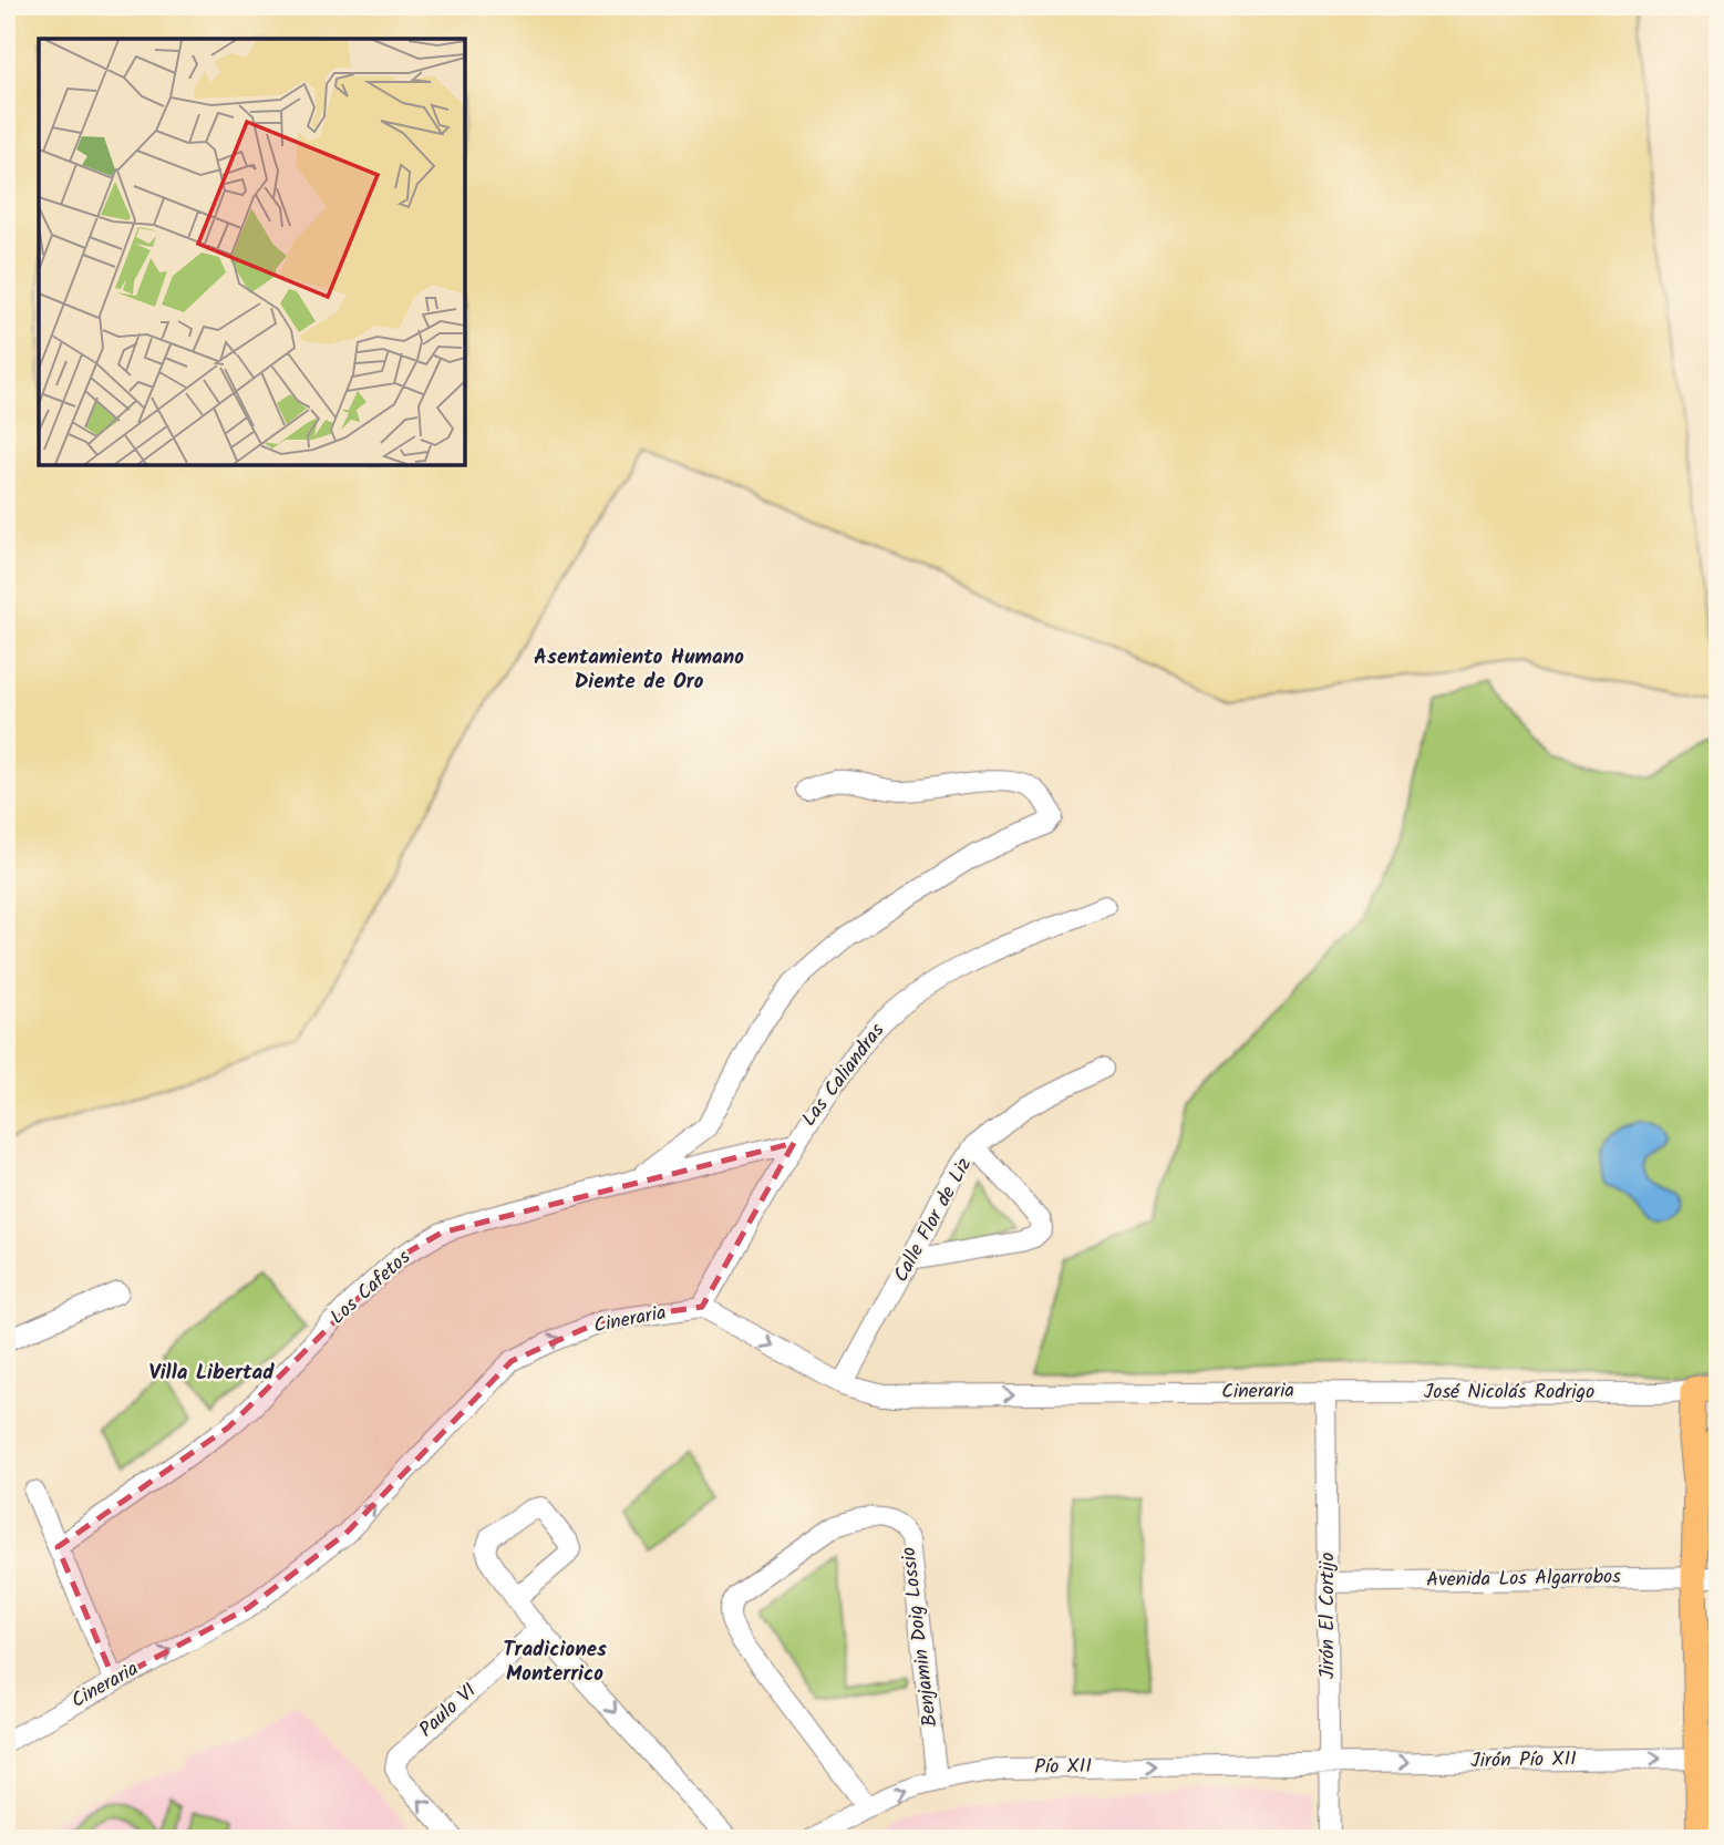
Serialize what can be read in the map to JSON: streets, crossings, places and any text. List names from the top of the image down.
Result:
{
  "streets": {
    "street": [
      "Las Caliandras",
      "Calle Flor de Liz",
      "Los Cafetos",
      "Cineraria",
      "José Nicolás Rodrigo",
      "Avenida Los Algarrobos",
      "Jirón El Cortijo",
      "Benjamin Doig Lossio",
      "Paulo VI",
      "Jirón Pío XII",
      "Pío XII"
    ]
  },
  "crossings": [
    ["Las Caliandras", "Los Cafetos"],
    ["Las Caliandras", "Cineraria"],
    ["Calle Flor de Liz", "Cineraria"],
    ["Cineraria", "José Nicolás Rodrigo"],
    ["Cineraria", "Jirón El Cortijo"],
    ["José Nicolás Rodrigo", "Jirón El Cortijo"],
    ["Avenida Los Algarrobos", "Jirón El Cortijo"],
    ["Jirón El Cortijo", "Jirón Pío XII"],
    ["Jirón El Cortijo", "Pío XII"],
    ["Benjamin Doig Lossio", "Pío XII"],
    ["Jirón Pío XII", "Pío XII"]
  ],
  "one_way": ["Cineraria", "Jirón Pío XII", "Pío XII"],
  "districts": ["Asentamiento Humano Diente de Oro", "Villa Libertad", "Tradiciones Monterrico"]
}
